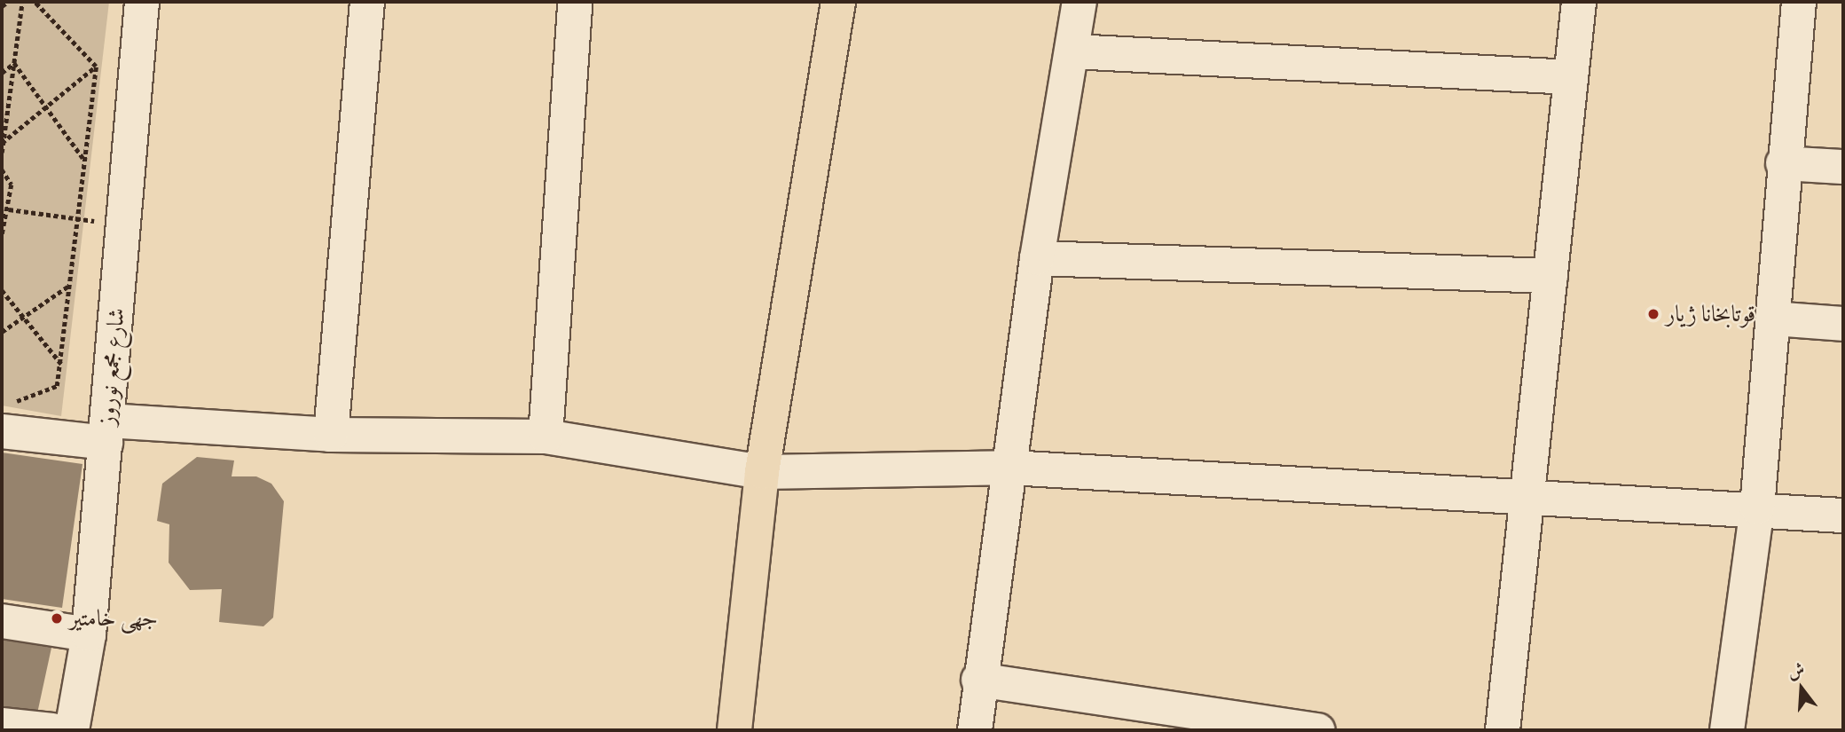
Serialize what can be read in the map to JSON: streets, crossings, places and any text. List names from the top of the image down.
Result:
{
  "streets": {
    "street": ["شارع مجمع نوروز"]
  },
  "places": ["قوتابخانا ژيار", "جهى خامتير"],
  "north": "top"
}
